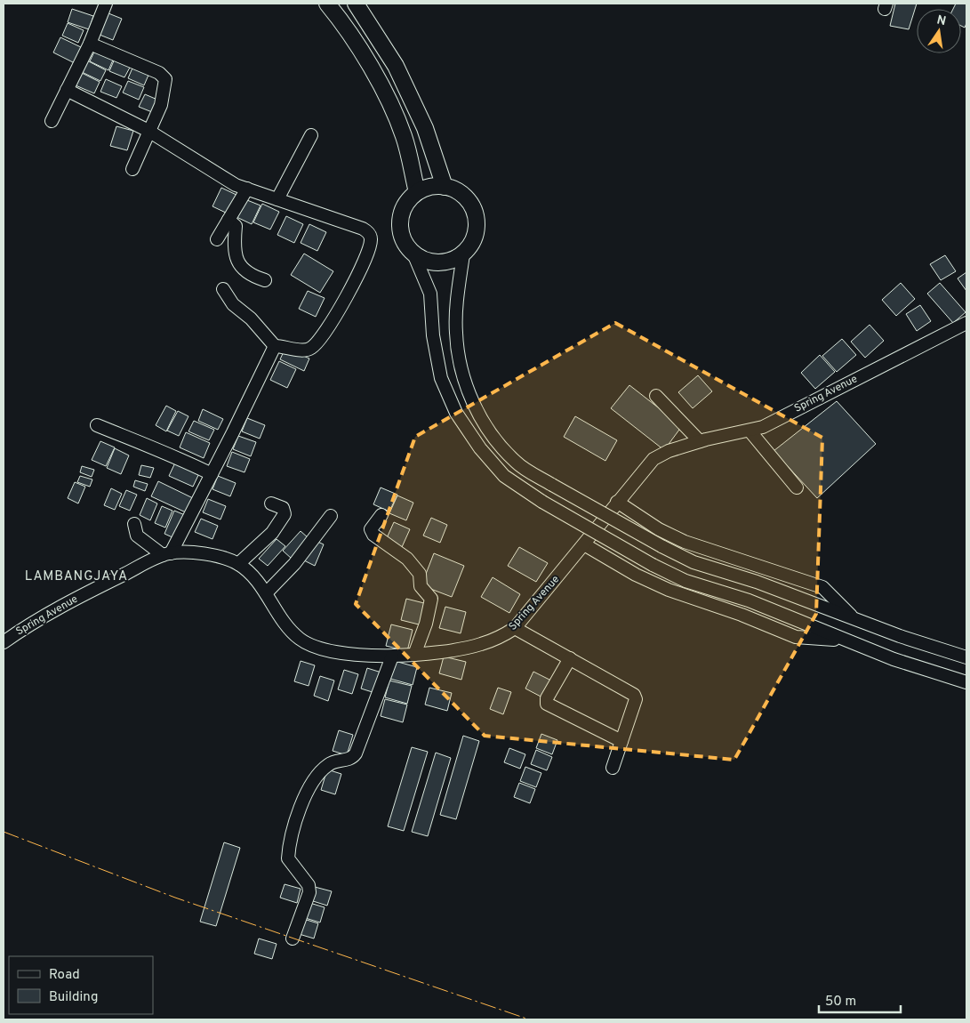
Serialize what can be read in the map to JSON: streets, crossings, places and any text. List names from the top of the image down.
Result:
{
  "streets": {
    "street": ["Spring Avenue"]
  },
  "districts": ["LAMBANGJAYA"],
  "legend": ["Road", "Building"],
  "scale_bar": "50 m",
  "north": "top"
}
